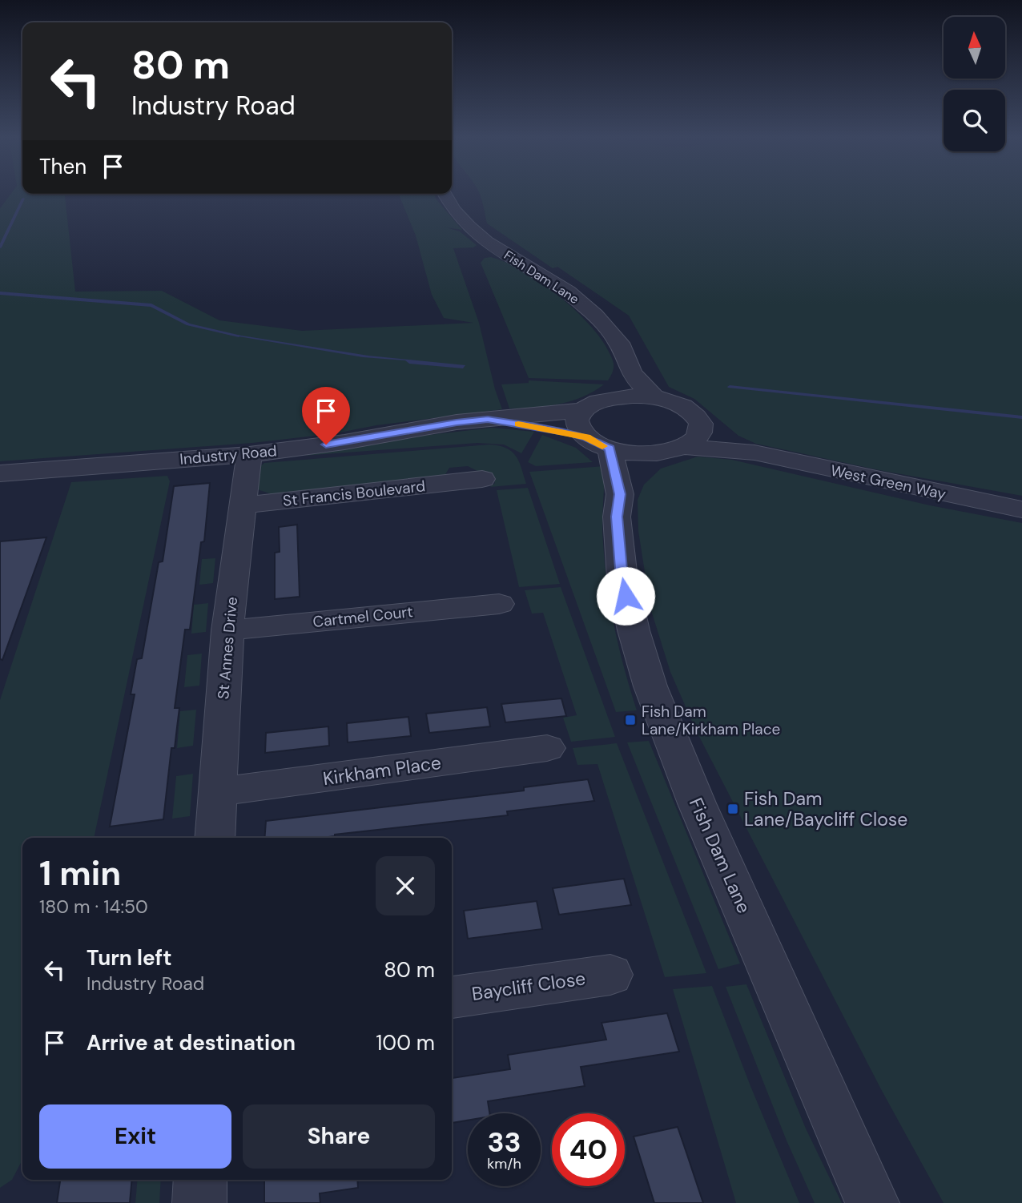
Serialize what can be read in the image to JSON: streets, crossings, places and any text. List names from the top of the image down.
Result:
{
  "streets": {
    "street": [
      "Fish Dam Lane",
      "Industry Road",
      "West Green Way",
      "St Francis Boulevard",
      "Cartmel Court",
      "St Annes Drive",
      "Kirkham Place",
      "Baycliff Close"
    ]
  },
  "crossings": [
    ["Fish Dam Lane", "Industry Road"],
    ["Fish Dam Lane", "West Green Way"],
    ["Industry Road", "West Green Way"],
    ["Industry Road", "St Annes Drive"],
    ["St Francis Boulevard", "St Annes Drive"],
    ["Cartmel Court", "St Annes Drive"],
    ["St Annes Drive", "Kirkham Place"]
  ],
  "places": {
    "transit": ["Fish Dam Lane/Kirkham Place", "Fish Dam Lane/Baycliff Close"]
  },
  "north": "top",
  "page": {
    "turn": ["80 m", "Industry Road"],
    "then": "Then",
    "heading": ["1 min", "180 m · 14:50"],
    "list": [
      {
        "name": "Turn left",
        "note": "Industry Road",
        "value": "80 m"
      },
      {
        "name": "Arrive at destination",
        "value": "100 m"
      }
    ],
    "buttons": ["Exit", "Share"],
    "speed": "33 km/h",
    "limit": "40"
  }
}
